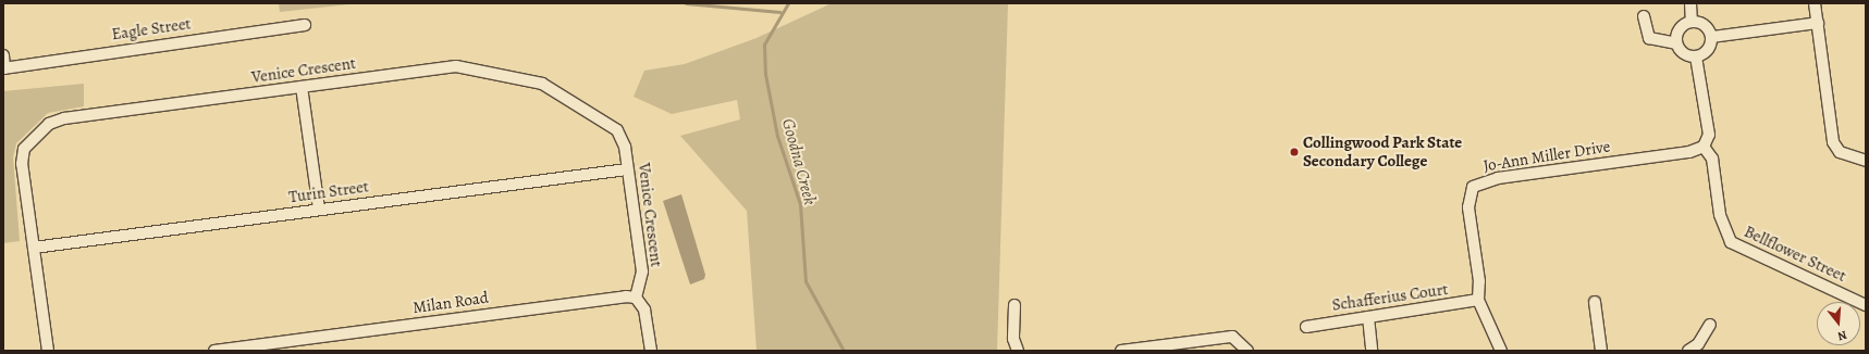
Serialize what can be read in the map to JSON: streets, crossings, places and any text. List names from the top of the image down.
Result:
{
  "streets": {
    "street": [
      "Eagle Street",
      "Venice Crescent",
      "Jo-Ann Miller Drive",
      "Turin Street",
      "Bellflower Street",
      "Schafferius Court",
      "Milan Road"
    ]
  },
  "crossings": [
    ["Venice Crescent", "Turin Street"],
    ["Venice Crescent", "Milan Road"],
    ["Jo-Ann Miller Drive", "Bellflower Street"],
    ["Jo-Ann Miller Drive", "Schafferius Court"]
  ],
  "water": ["Goodna Creek"],
  "places": ["Collingwood Park State Secondary College"],
  "north": "bottom"
}
